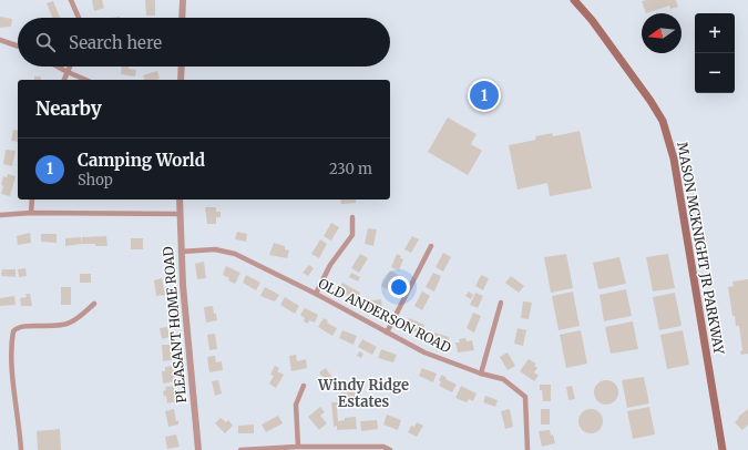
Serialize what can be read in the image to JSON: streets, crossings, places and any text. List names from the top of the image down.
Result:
{
  "streets": {
    "main road": ["MASON MCKNIGHT JR PARKWAY"],
    "street": ["OLD ANDERSON ROAD", "PLEASANT HOME ROAD"]
  },
  "crossings": [
    ["OLD ANDERSON ROAD", "PLEASANT HOME ROAD"]
  ],
  "districts": ["Windy Ridge Estates"],
  "north": "left",
  "page": {
    "map_buttons": ["+", "−"],
    "search": "Search here",
    "pins": "1",
    "heading": "Nearby",
    "list": [
      {
        "mark": "1",
        "name": "Camping World",
        "note": "Shop",
        "value": "230 m"
      }
    ]
  }
}
